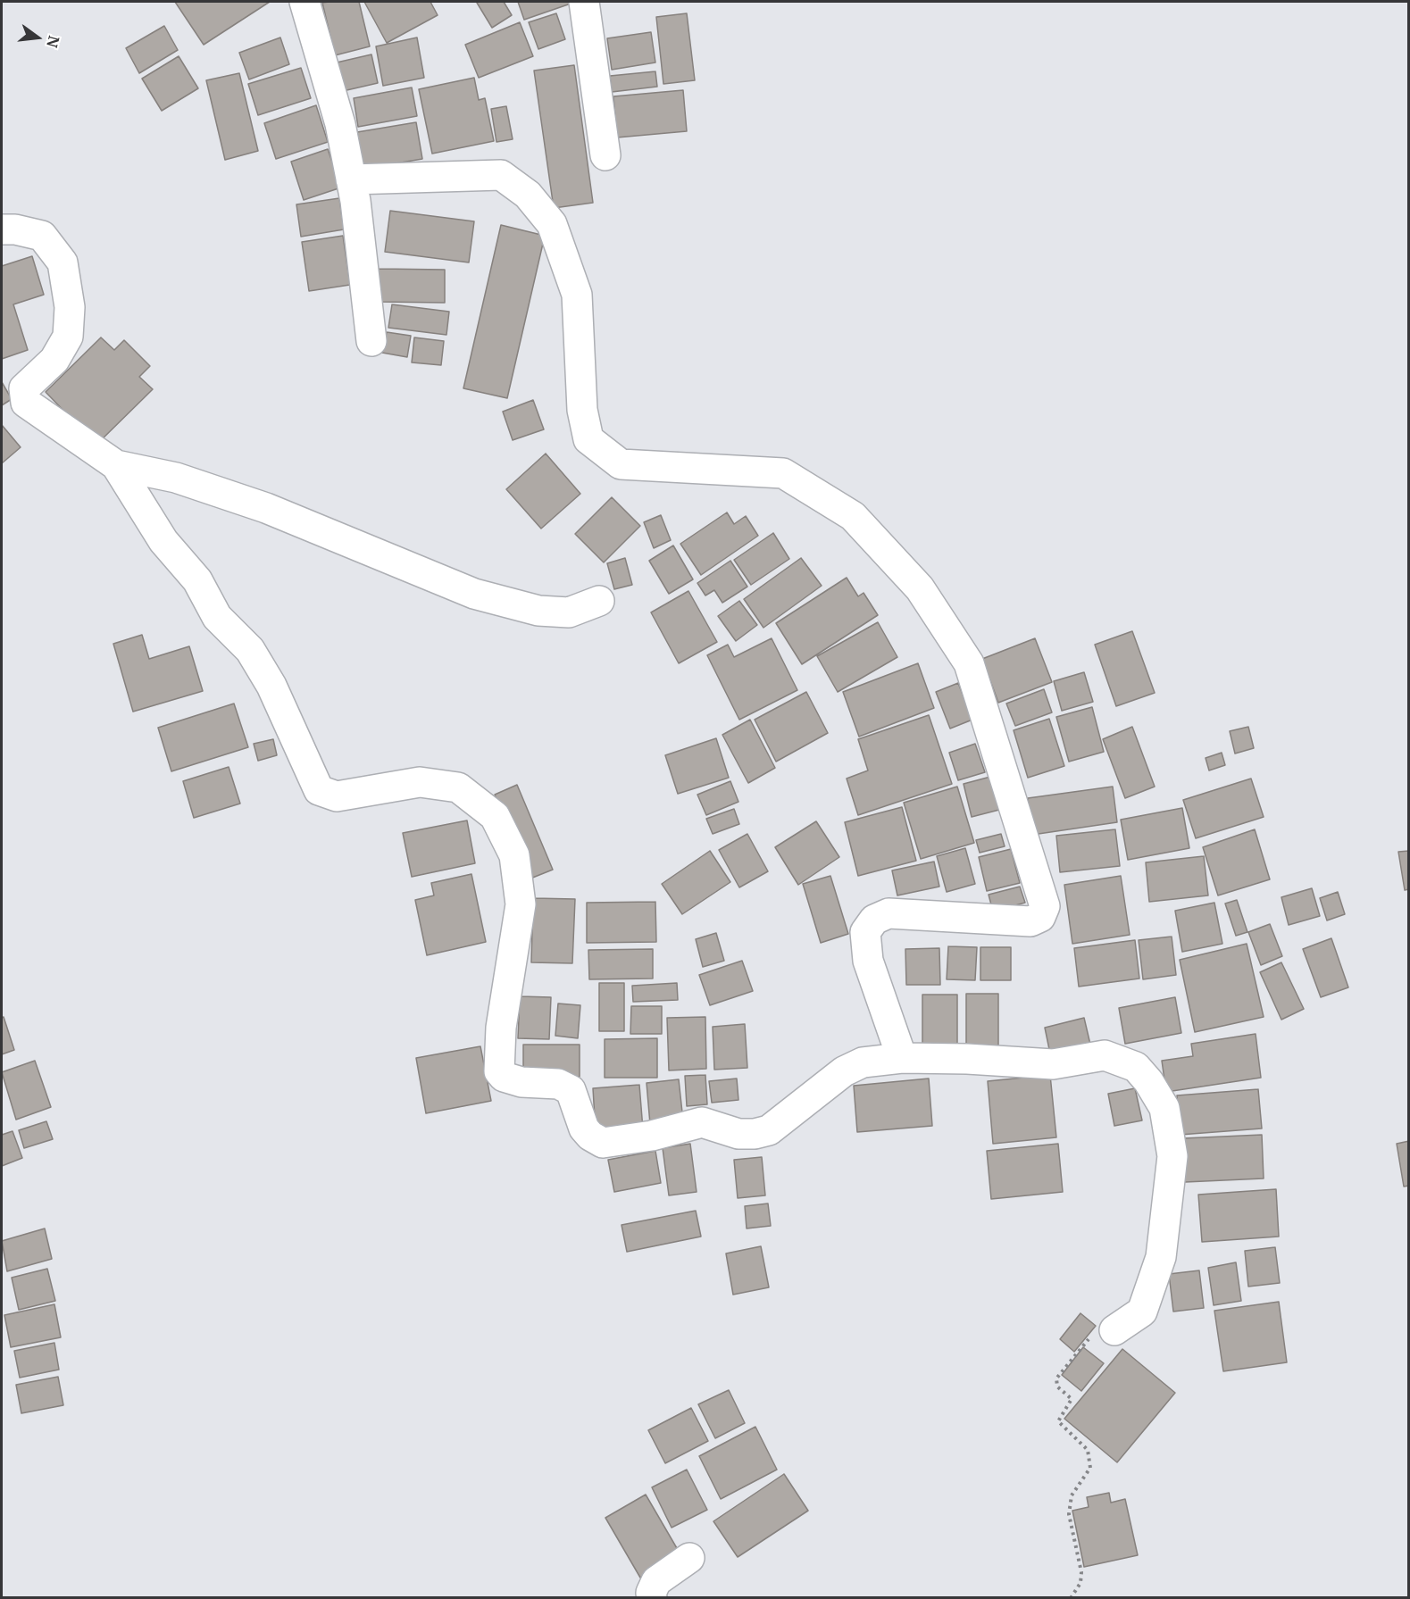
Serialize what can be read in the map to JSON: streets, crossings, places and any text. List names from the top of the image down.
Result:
{
  "north": "right"
}
